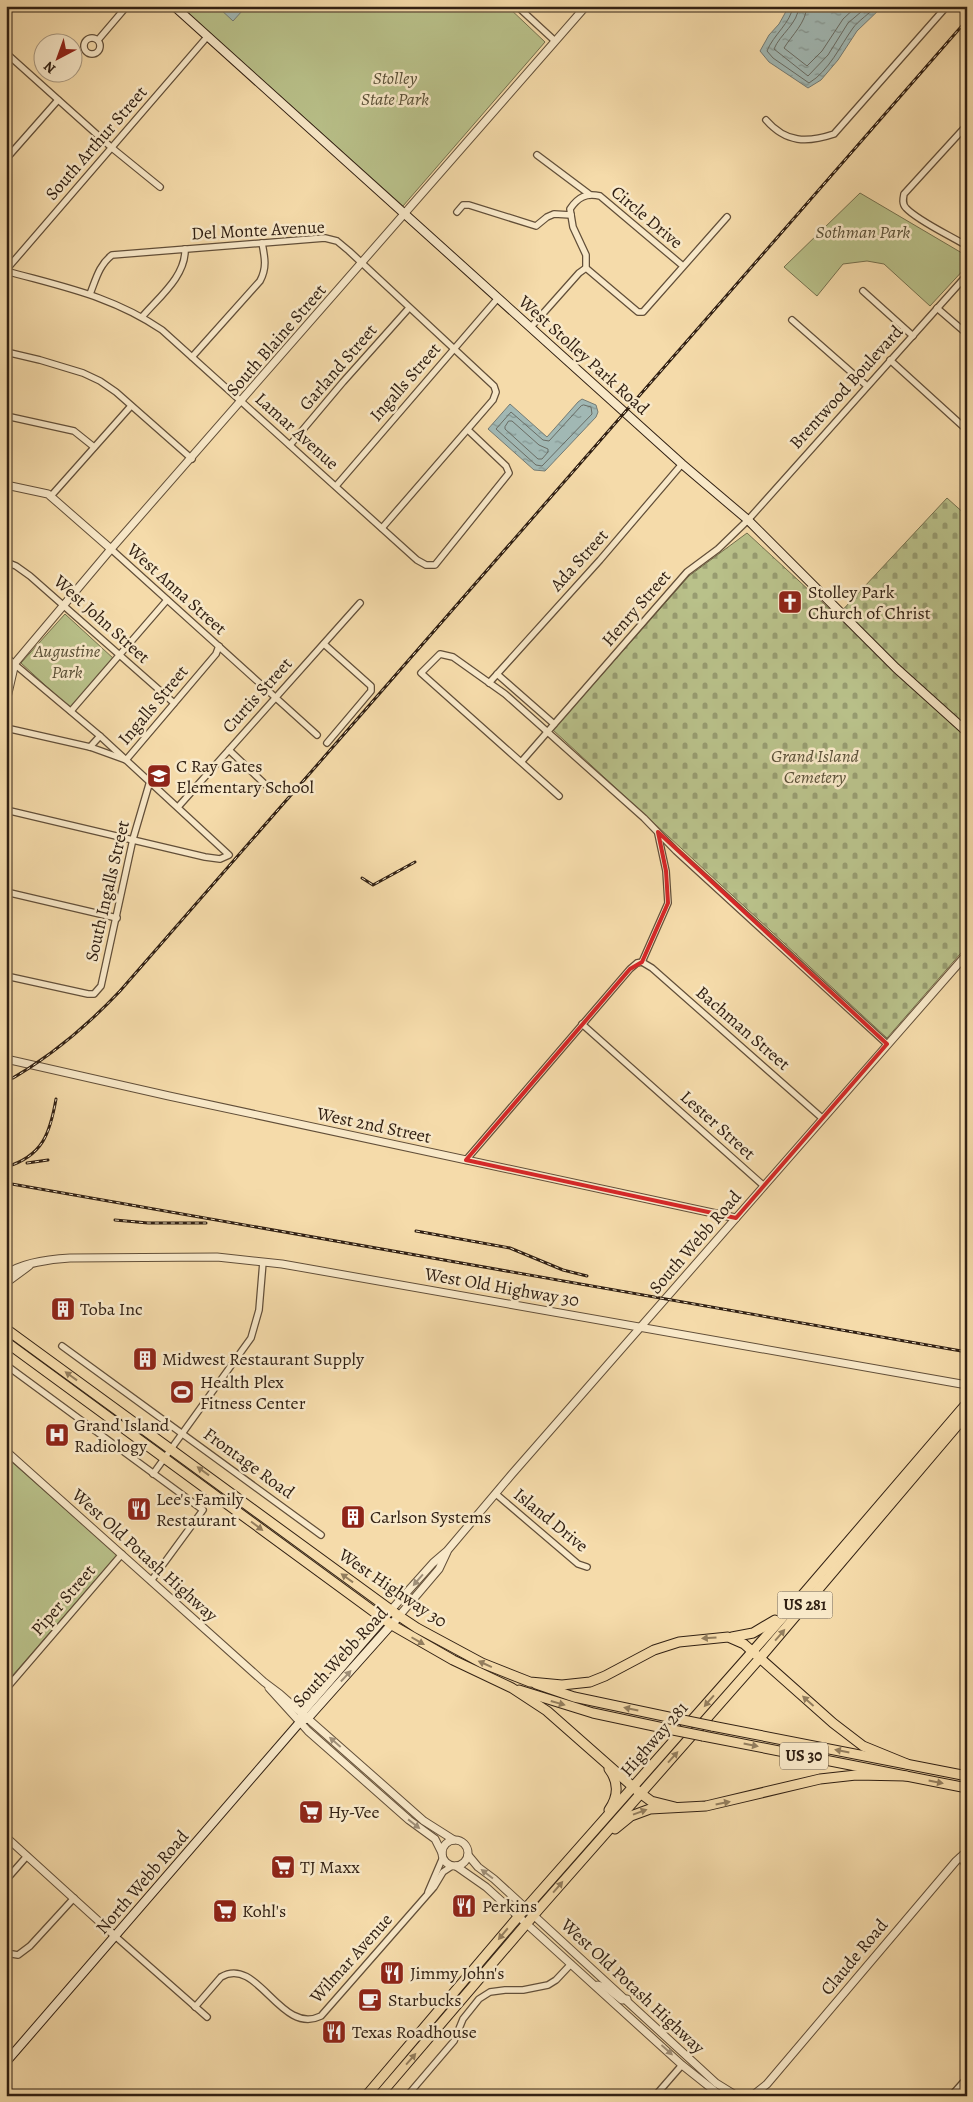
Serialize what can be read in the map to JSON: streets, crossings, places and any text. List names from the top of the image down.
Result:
{
  "streets": {
    "main road": [
      "West Stolley Park Road",
      "South Webb Road",
      "West Highway 30",
      "US 281",
      "Highway 281",
      "US 30",
      "North Webb Road"
    ],
    "street": [
      "South Arthur Street",
      "Circle Drive",
      "Del Monte Avenue",
      "South Blaine Street",
      "Garland Street",
      "Ingalls Street",
      "Brentwood Boulevard",
      "Lamar Avenue",
      "Ada Street",
      "West Anna Street",
      "Henry Street",
      "West John Street",
      "Curtis Street",
      "South Ingalls Street",
      "Bachman Street",
      "West 2nd Street",
      "Lester Street",
      "West Old Highway 30",
      "Frontage Road",
      "Island Drive",
      "West Old Potash Highway",
      "Piper Street",
      "Claude Road",
      "Wilmar Avenue"
    ]
  },
  "crossings": [
    ["South Arthur Street", "West Stolley Park Road"],
    ["South Arthur Street", "Lamar Avenue"],
    ["Del Monte Avenue", "South Blaine Street"],
    ["Del Monte Avenue", "Garland Street"],
    ["Del Monte Avenue", "Ingalls Street"],
    ["Del Monte Avenue", "Lamar Avenue"],
    ["South Blaine Street", "West Stolley Park Road"],
    ["South Blaine Street", "Lamar Avenue"],
    ["South Blaine Street", "West Anna Street"],
    ["South Blaine Street", "West John Street"],
    ["West Stolley Park Road", "Ingalls Street"],
    ["West Stolley Park Road", "Brentwood Boulevard"],
    ["West Stolley Park Road", "Ada Street"],
    ["West Stolley Park Road", "Henry Street"],
    ["Garland Street", "Lamar Avenue"],
    ["Ingalls Street", "Lamar Avenue"],
    ["Ingalls Street", "West Anna Street"],
    ["Ingalls Street", "West John Street"],
    ["Brentwood Boulevard", "Henry Street"],
    ["West Anna Street", "Curtis Street"],
    ["Bachman Street", "South Webb Road"],
    ["West 2nd Street", "South Webb Road"],
    ["Lester Street", "South Webb Road"],
    ["South Webb Road", "West Old Highway 30"],
    ["South Webb Road", "Island Drive"],
    ["South Webb Road", "West Old Potash Highway"],
    ["South Webb Road", "West Highway 30"],
    ["South Webb Road", "North Webb Road"],
    ["West Old Potash Highway", "Piper Street"],
    ["West Old Potash Highway", "Highway 281"],
    ["West Old Potash Highway", "North Webb Road"],
    ["West Old Potash Highway", "Wilmar Avenue"]
  ],
  "parks": [
    "Stolley State Park",
    "Sothman Park",
    "Augustine Park",
    "Grand Island Cemetery"
  ],
  "places": {
    "church": ["Stolley Park Church of Christ"],
    "school or university": ["C Ray Gates Elementary School"],
    "building": ["Toba Inc", "Midwest Restaurant Supply", "Carlson Systems"],
    "sports": ["Health Plex Fitness Center"],
    "hospital": ["Grand Island Radiology"],
    "restaurant": [
      "Lee's Family Restaurant",
      "Perkins",
      "Jimmy John's",
      "Texas Roadhouse"
    ],
    "supermarket": ["Hy-Vee", "TJ Maxx", "Kohl's"],
    "cafe": ["Starbucks"]
  },
  "north": "bottom left"
}
